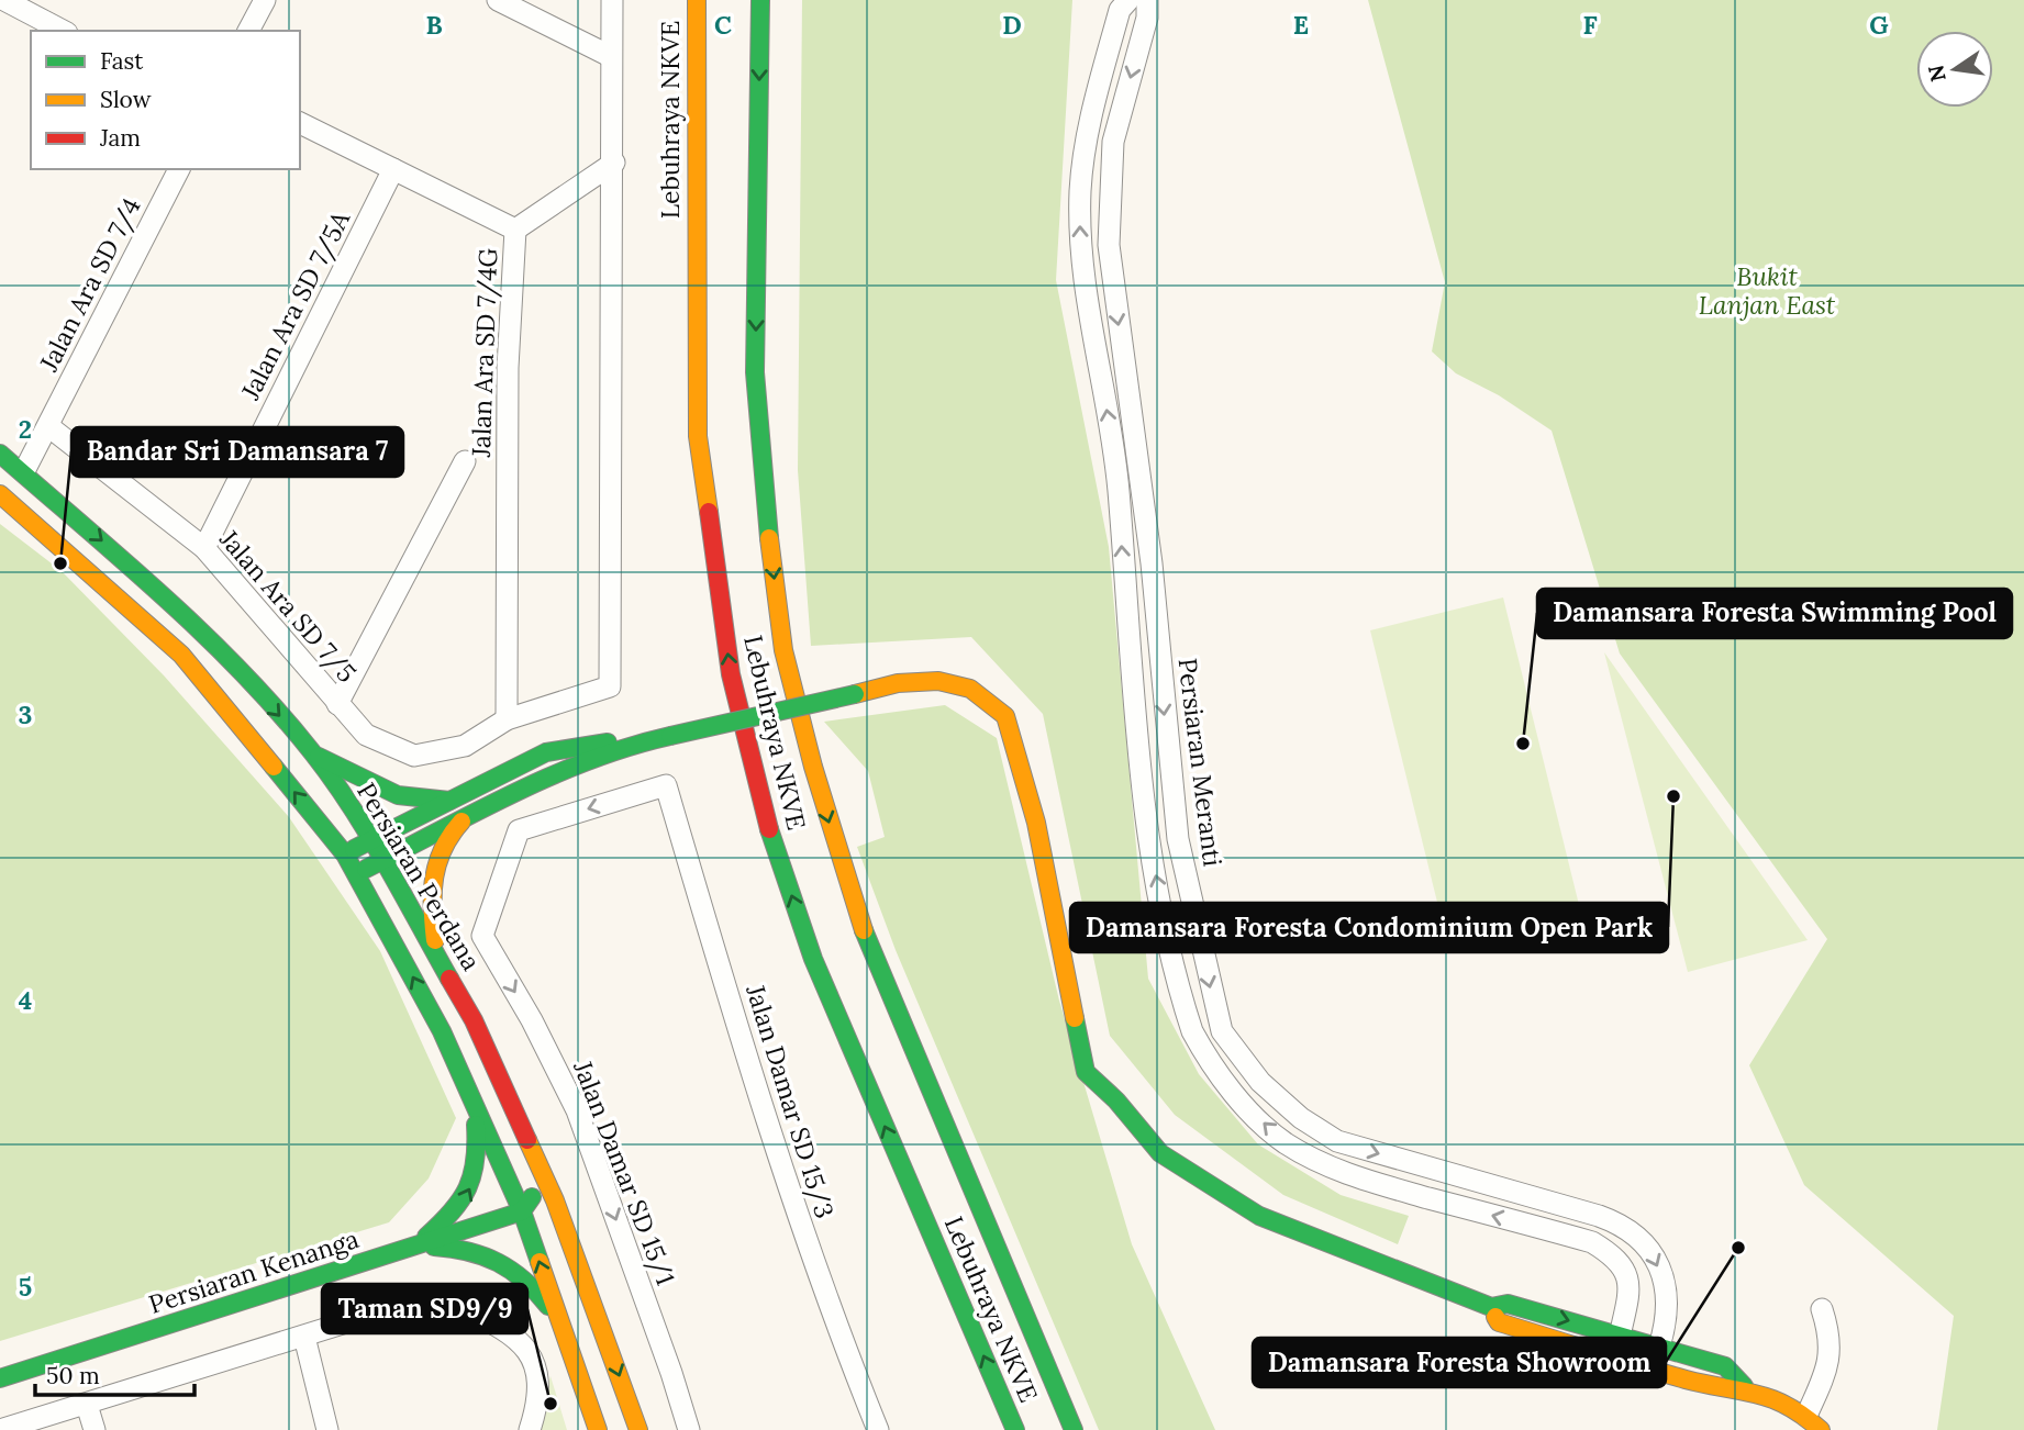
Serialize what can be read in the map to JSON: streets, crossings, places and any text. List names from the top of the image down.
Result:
{
  "streets": {
    "main road": ["Lebuhraya NKVE", "Persiaran Perdana", "Persiaran Kenanga"],
    "street": [
      "Jalan Ara SD 7/4",
      "Jalan Ara SD 7/5A",
      "Jalan Ara SD 7/4G",
      "Jalan Ara SD 7/5",
      "Persiaran Meranti",
      "Jalan Damar SD 15/3",
      "Jalan Damar SD 15/1"
    ]
  },
  "crossings": [
    ["Jalan Ara SD 7/4", "Jalan Ara SD 7/5"],
    ["Jalan Ara SD 7/5A", "Jalan Ara SD 7/4G"],
    ["Jalan Ara SD 7/5A", "Jalan Ara SD 7/5"],
    ["Jalan Ara SD 7/4G", "Jalan Ara SD 7/5"],
    ["Persiaran Perdana", "Persiaran Kenanga"],
    ["Jalan Damar SD 15/3", "Jalan Damar SD 15/1"]
  ],
  "one_way": ["Jalan Damar SD 15/1"],
  "parks": ["Bukit Lanjan East"],
  "places": [
    "Bandar Sri Damansara 7",
    "Damansara Foresta Swimming Pool",
    "Damansara Foresta Condominium Open Park",
    "Damansara Foresta Showroom",
    "Taman SD9/9"
  ],
  "legend": ["Fast", "Slow", "Jam"],
  "scale_bar": "50 m",
  "north": "left",
  "grid": {
    "columns": [
      "B",
      "C",
      "D",
      "E",
      "F",
      "G"
    ],
    "rows": [
      "2",
      "3",
      "4",
      "5"
    ]
  }
}
